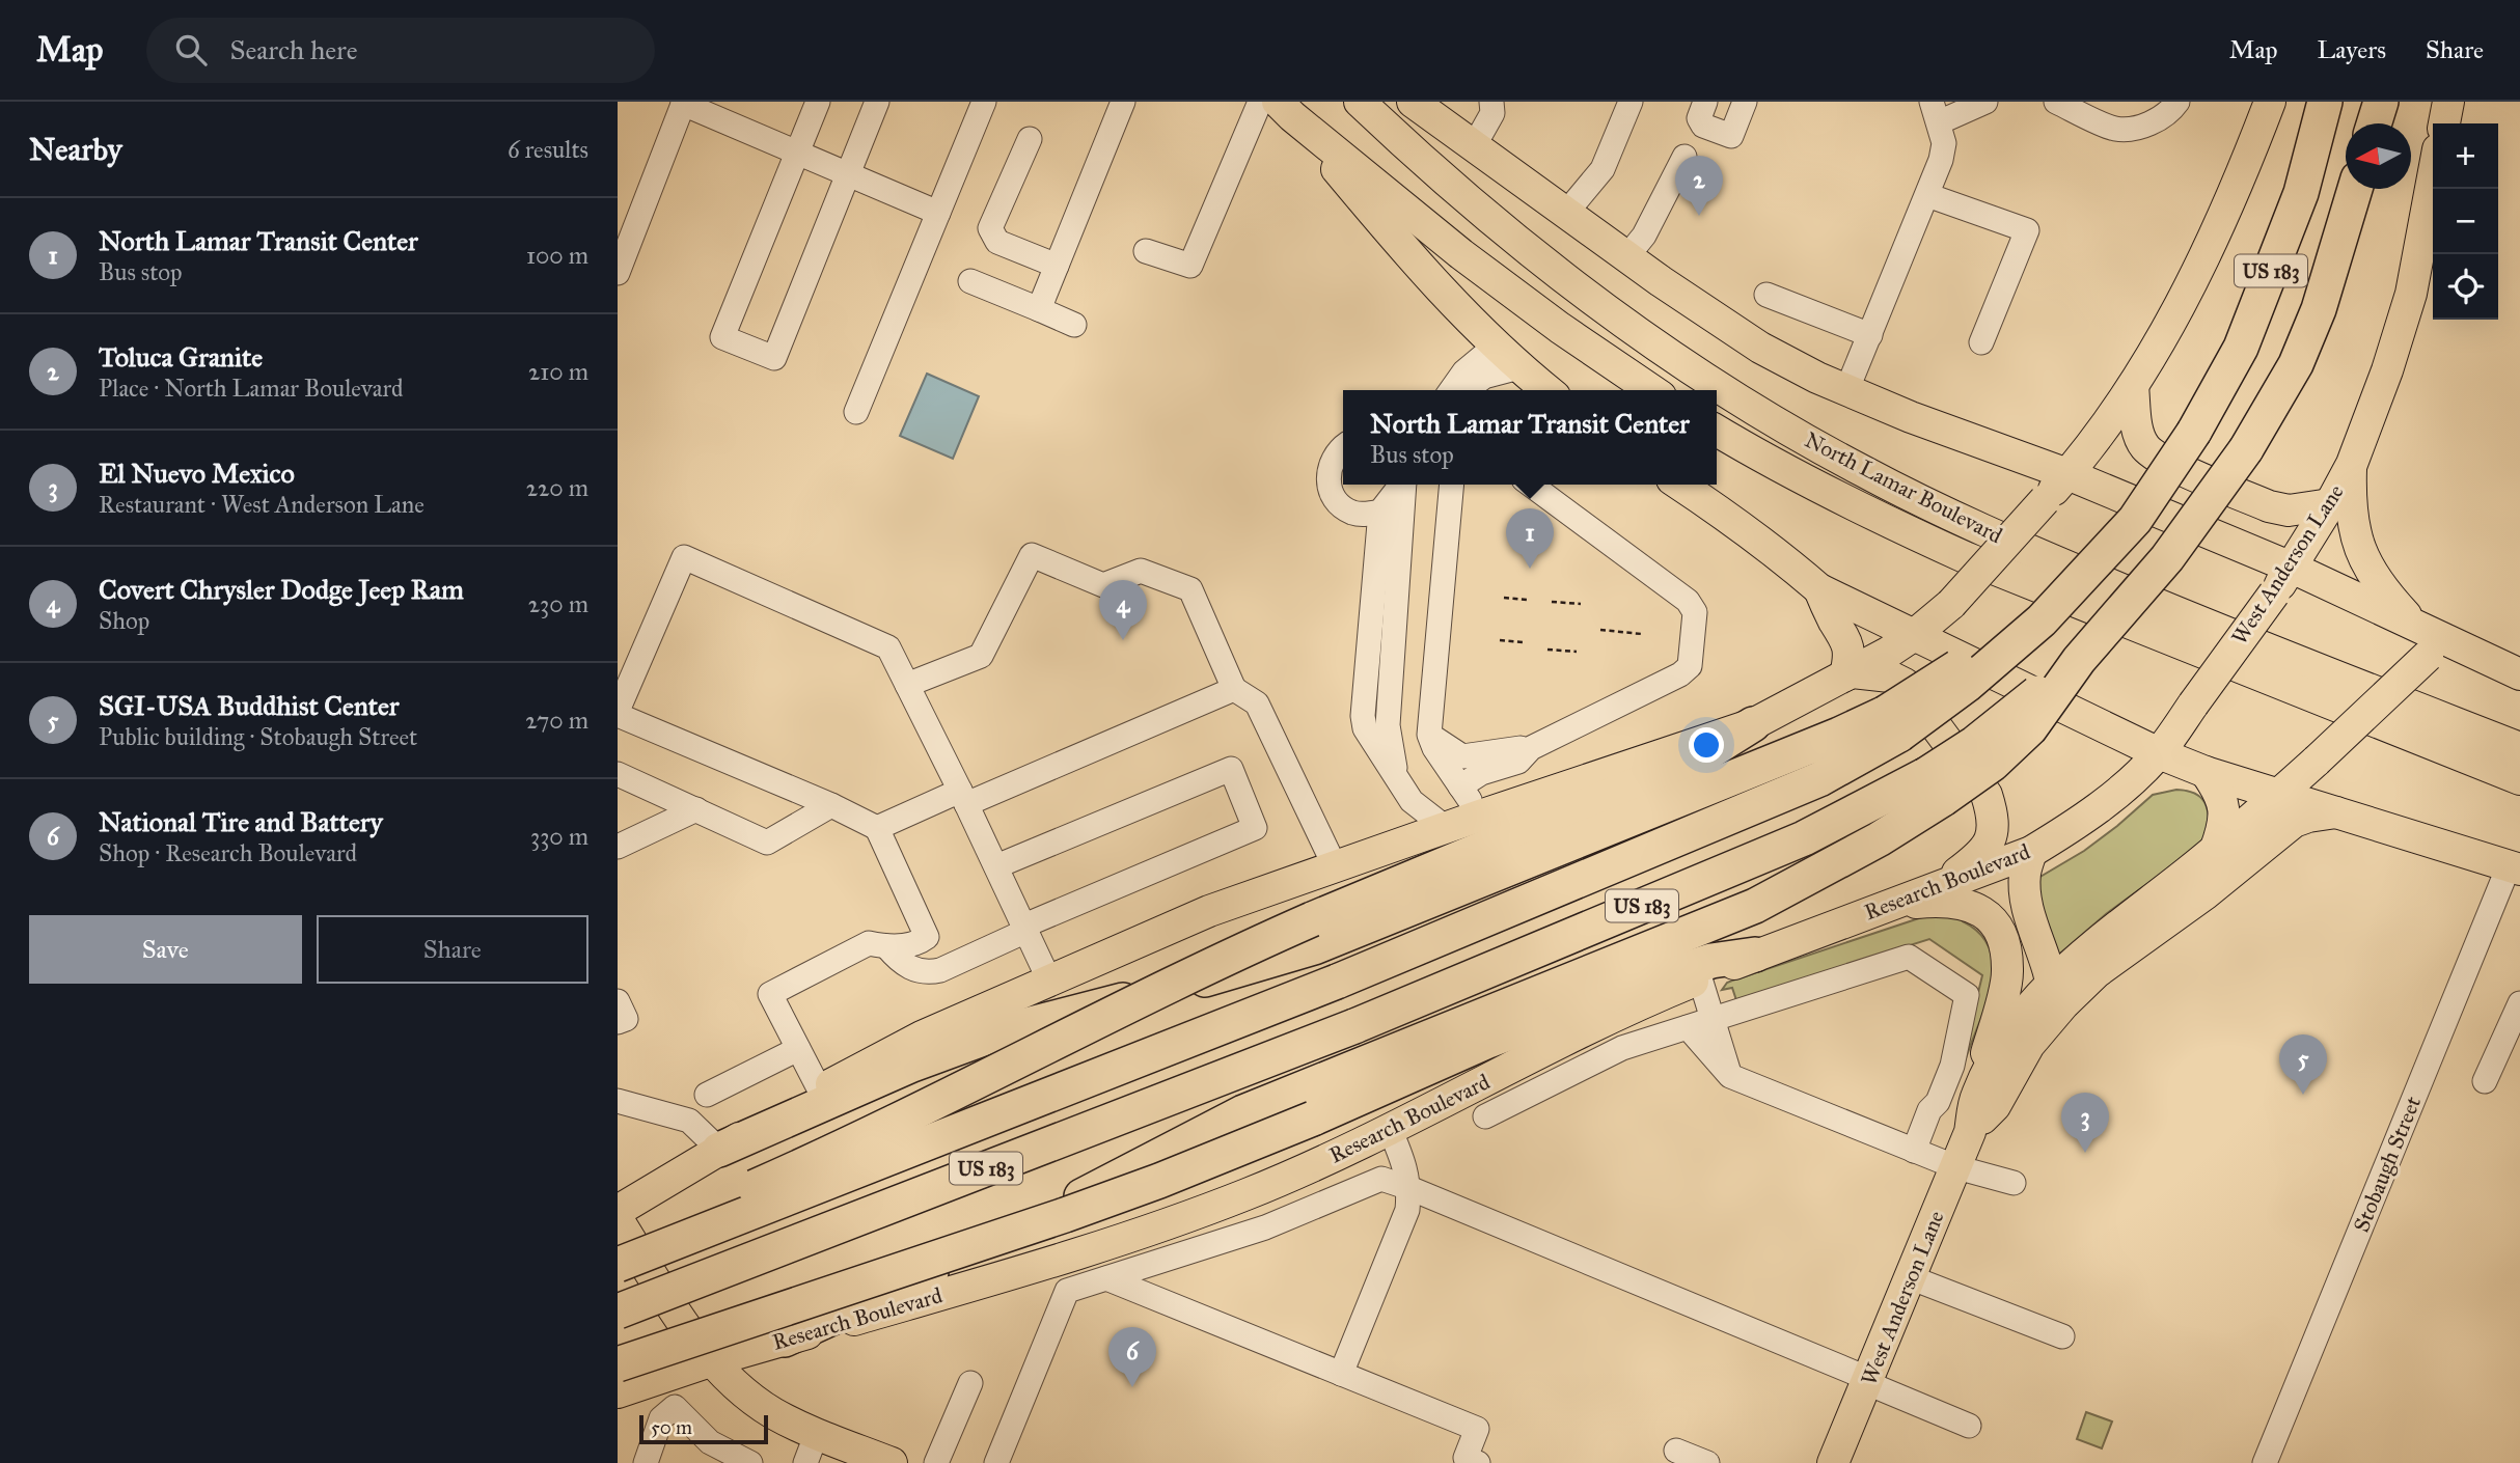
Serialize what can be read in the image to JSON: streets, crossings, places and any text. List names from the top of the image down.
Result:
{
  "streets": {
    "highway": ["US 183"],
    "main road": ["North Lamar Boulevard", "West Anderson Lane", "Research Boulevard"],
    "street": ["Stobaugh Street"]
  },
  "crossings": [
    ["West Anderson Lane", "Research Boulevard"]
  ],
  "scale_bar": "50 m",
  "north": "left",
  "page": {
    "header": "Map",
    "search": "Search here",
    "nav": ["Map", "Layers", "Share"],
    "heading": ["Nearby", "6 results"],
    "map_buttons": ["+", "−"],
    "pins": [
      "2",
      "1",
      "4",
      "5",
      "3",
      "6"
    ],
    "list": [
      {
        "mark": "1",
        "name": "North Lamar Transit Center",
        "note": "Bus stop",
        "value": "100 m"
      },
      {
        "mark": "2",
        "name": "Toluca Granite",
        "note": "Place · North Lamar Boulevard",
        "value": "210 m"
      },
      {
        "mark": "3",
        "name": "El Nuevo Mexico",
        "note": "Restaurant · West Anderson Lane",
        "value": "220 m"
      },
      {
        "mark": "4",
        "name": "Covert Chrysler Dodge Jeep Ram",
        "note": "Shop",
        "value": "230 m"
      },
      {
        "mark": "5",
        "name": "SGI-USA Buddhist Center",
        "note": "Public building · Stobaugh Street",
        "value": "270 m"
      },
      {
        "mark": "6",
        "name": "National Tire and Battery",
        "note": "Shop · Research Boulevard",
        "value": "330 m"
      }
    ],
    "popup": ["North Lamar Transit Center", "Bus stop"],
    "buttons": ["Save", "Share"],
    "scale": "50 m"
  }
}
